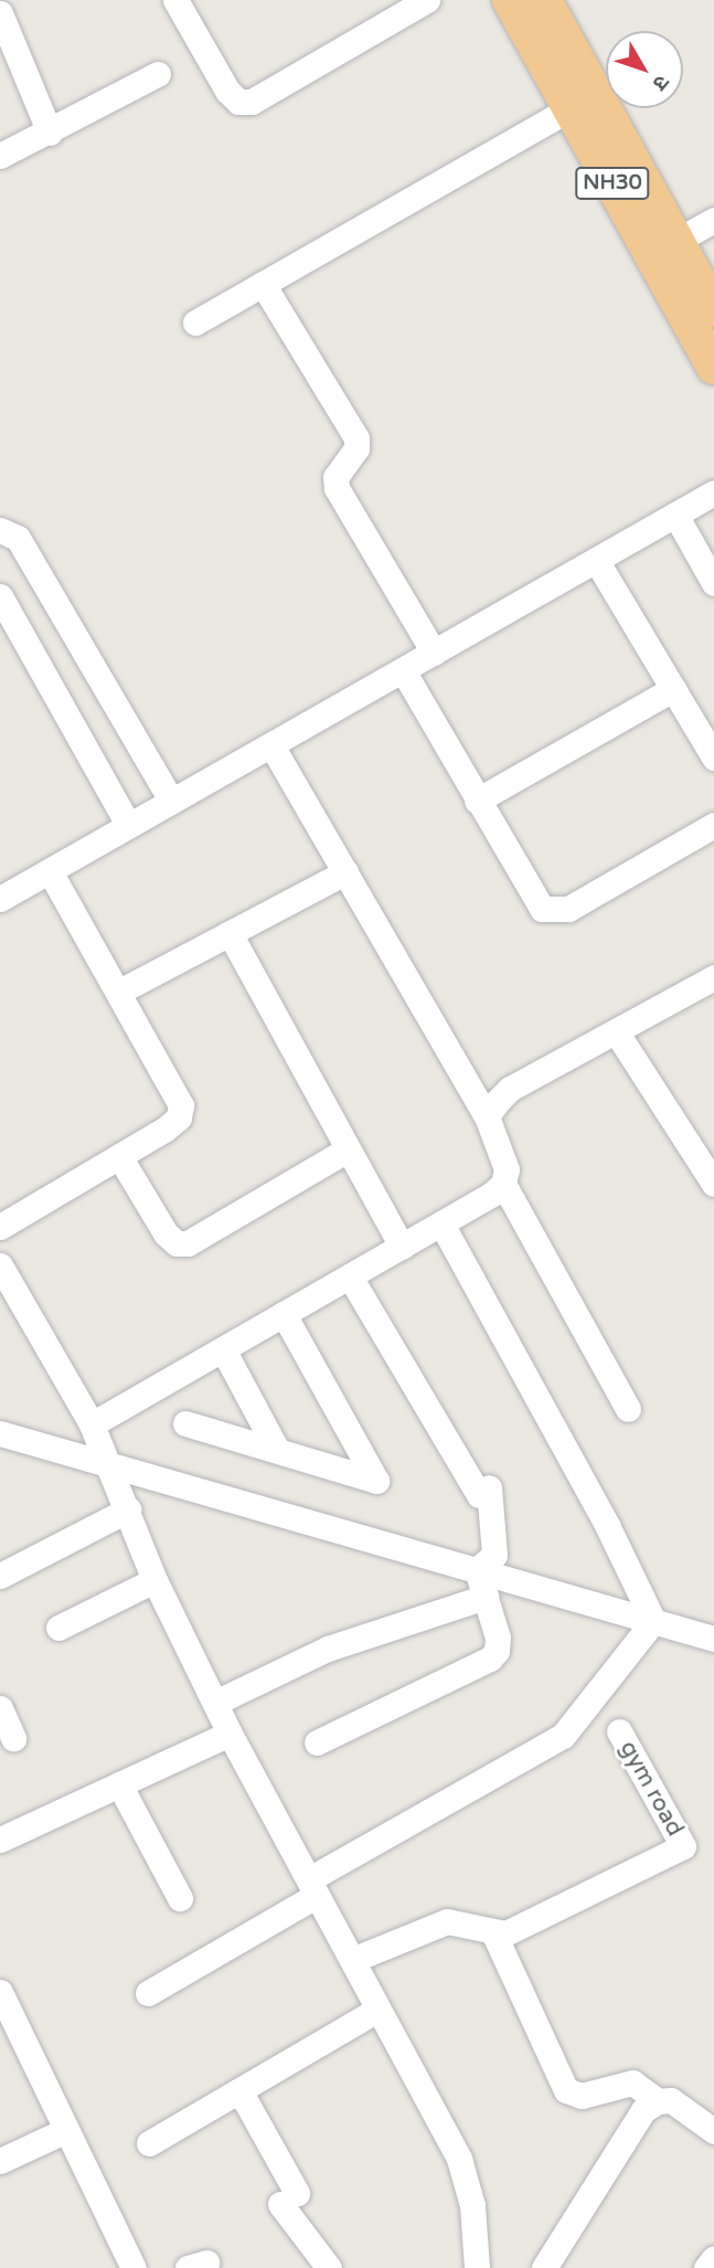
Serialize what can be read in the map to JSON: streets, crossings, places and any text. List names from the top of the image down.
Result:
{
  "streets": {
    "highway": ["NH30"],
    "street": ["gym road"]
  },
  "north": "bottom right"
}
